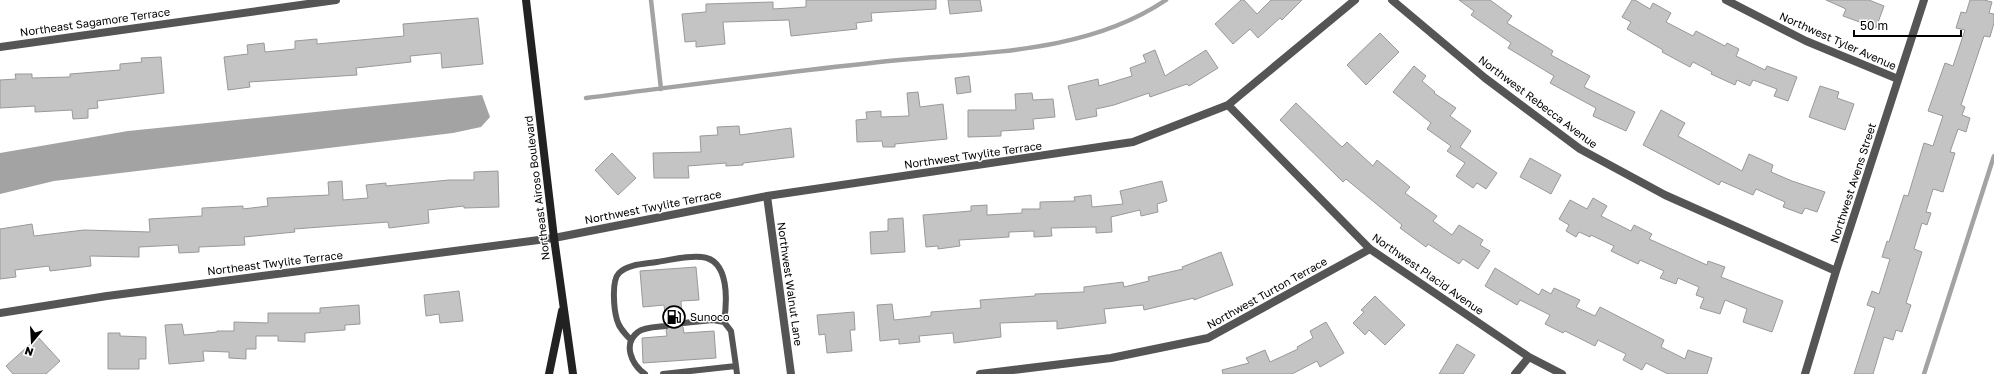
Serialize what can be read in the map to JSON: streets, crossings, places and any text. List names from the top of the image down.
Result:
{
  "streets": {
    "main road": ["Northeast Airoso Boulevard"],
    "street": [
      "Northeast Sagamore Terrace",
      "Northwest Tyler Avenue",
      "Northwest Rebecca Avenue",
      "Northwest Twylite Terrace",
      "Northwest Avens Street",
      "Northeast Twylite Terrace",
      "Northwest Placid Avenue",
      "Northwest Walnut Lane",
      "Northwest Turton Terrace"
    ]
  },
  "crossings": [
    ["Northwest Tyler Avenue", "Northwest Avens Street"],
    ["Northwest Rebecca Avenue", "Northwest Avens Street"],
    ["Northwest Twylite Terrace", "Northeast Airoso Boulevard"],
    ["Northwest Twylite Terrace", "Northeast Twylite Terrace"],
    ["Northwest Twylite Terrace", "Northwest Placid Avenue"],
    ["Northwest Twylite Terrace", "Northwest Walnut Lane"],
    ["Northeast Airoso Boulevard", "Northeast Twylite Terrace"],
    ["Northwest Placid Avenue", "Northwest Turton Terrace"]
  ],
  "places": {
    "fuel station": ["Sunoco"]
  },
  "scale_bar": "50 m",
  "north": "bottom"
}
